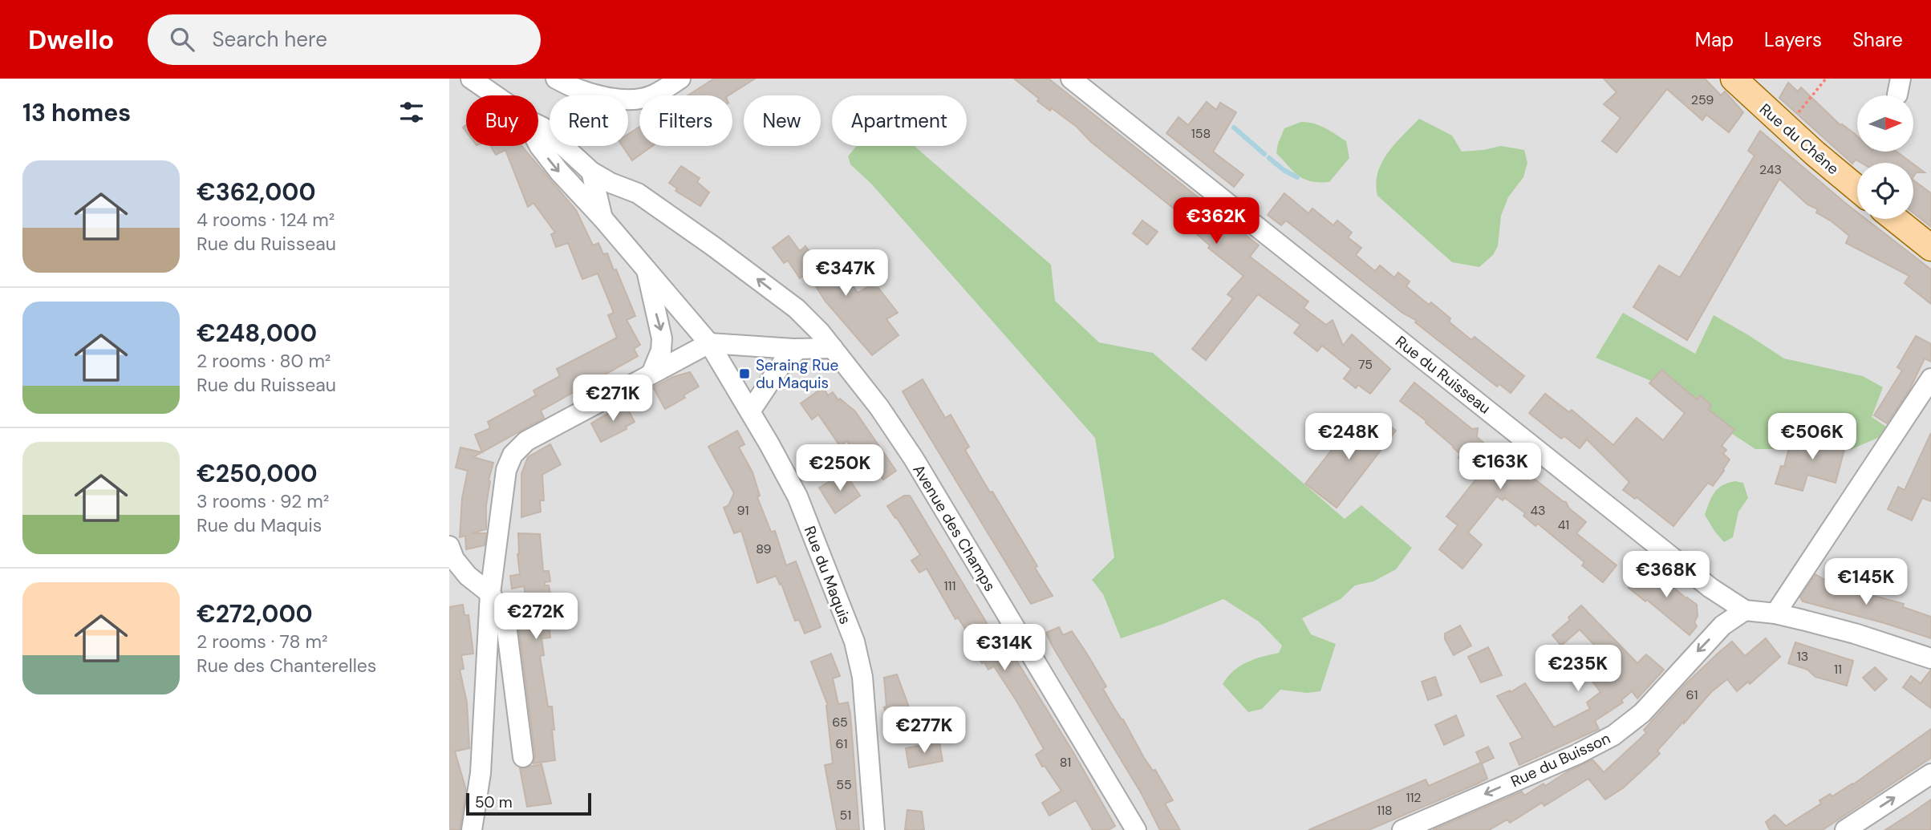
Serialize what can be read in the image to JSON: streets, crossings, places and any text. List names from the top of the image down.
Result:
{
  "streets": {
    "main road": ["Rue du Chêne"],
    "street": [
      "Rue du Ruisseau",
      "Avenue des Champs",
      "Rue du Maquis",
      "Rue du Buisson"
    ]
  },
  "crossings": [
    ["Rue du Ruisseau", "Rue du Buisson"]
  ],
  "one_way": ["Rue du Buisson"],
  "places": {
    "transit": ["Seraing Rue du Maquis"]
  },
  "house_numbers": [
    "259",
    "158",
    "243",
    "75",
    "91",
    "43",
    "41",
    "89",
    "111",
    "13",
    "11",
    "61",
    "65",
    "61",
    "81",
    "55",
    "112",
    "118",
    "51"
  ],
  "scale_bar": "50 m",
  "north": "right",
  "page": {
    "header": "Dwello",
    "search": "Search here",
    "nav": ["Map", "Layers", "Share"],
    "heading": "13 homes",
    "chip": [
      "Buy",
      "Rent",
      "Filters",
      "New",
      "Apartment"
    ],
    "list": [
      {
        "name": "€362,000",
        "note": "4 rooms · 124 m² · Rue du Ruisseau"
      },
      {
        "name": "€248,000",
        "note": "2 rooms · 80 m² · Rue du Ruisseau"
      },
      {
        "name": "€250,000",
        "note": "3 rooms · 92 m² · Rue du Maquis"
      },
      {
        "name": "€272,000",
        "note": "2 rooms · 78 m² · Rue des Chanterelles"
      }
    ],
    "price": [
      "€362K",
      "€347K",
      "€271K",
      "€248K",
      "€506K",
      "€163K",
      "€250K",
      "€368K",
      "€145K",
      "€272K",
      "€314K",
      "€235K",
      "€277K"
    ],
    "scale": "50 m"
  }
}
